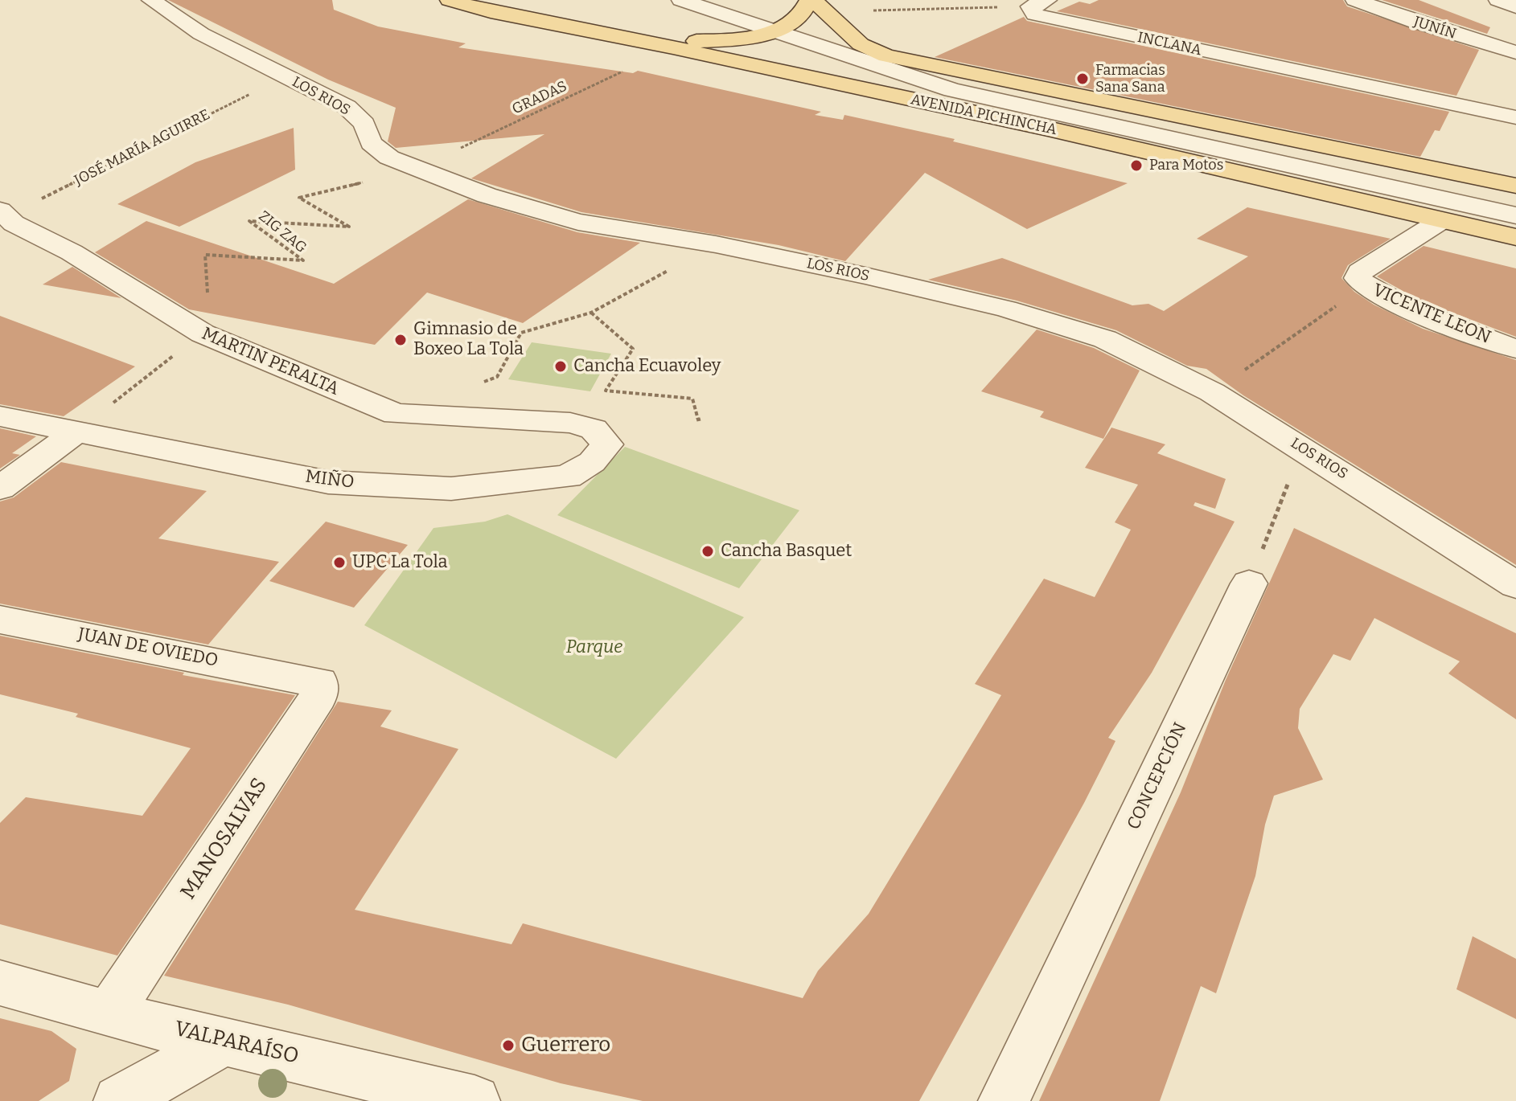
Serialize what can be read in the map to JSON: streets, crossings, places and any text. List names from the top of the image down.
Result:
{
  "streets": {
    "main road": ["AVENIDA PICHINCHA"],
    "street": [
      "JUNÍN",
      "INCLANA",
      "LOS RIOS",
      "VICENTE LEON",
      "MARTIN PERALTA",
      "MIÑO",
      "JUAN DE OVIEDO",
      "CONCEPCIÓN",
      "MANOSALVAS",
      "VALPARAÍSO"
    ],
    "path": ["GRADAS", "JOSÉ MARÍA AGUIRRE", "ZIG ZAG"]
  },
  "crossings": [
    ["LOS RIOS", "GRADAS"],
    ["LOS RIOS", "JOSÉ MARÍA AGUIRRE"],
    ["LOS RIOS", "ZIG ZAG"],
    ["GRADAS", "AVENIDA PICHINCHA"],
    ["GRADAS", "ZIG ZAG"],
    ["JOSÉ MARÍA AGUIRRE", "MARTIN PERALTA"],
    ["ZIG ZAG", "MARTIN PERALTA"],
    ["MARTIN PERALTA", "MIÑO"],
    ["JUAN DE OVIEDO", "MANOSALVAS"],
    ["MANOSALVAS", "VALPARAÍSO"]
  ],
  "parks": ["Parque"],
  "places": [
    "Farmacias Sana Sana",
    "Para Motos",
    "Gimnasio de Boxeo La Tola",
    "Cancha Ecuavoley",
    "Cancha Basquet",
    "UPC La Tola",
    "Guerrero"
  ]
}
